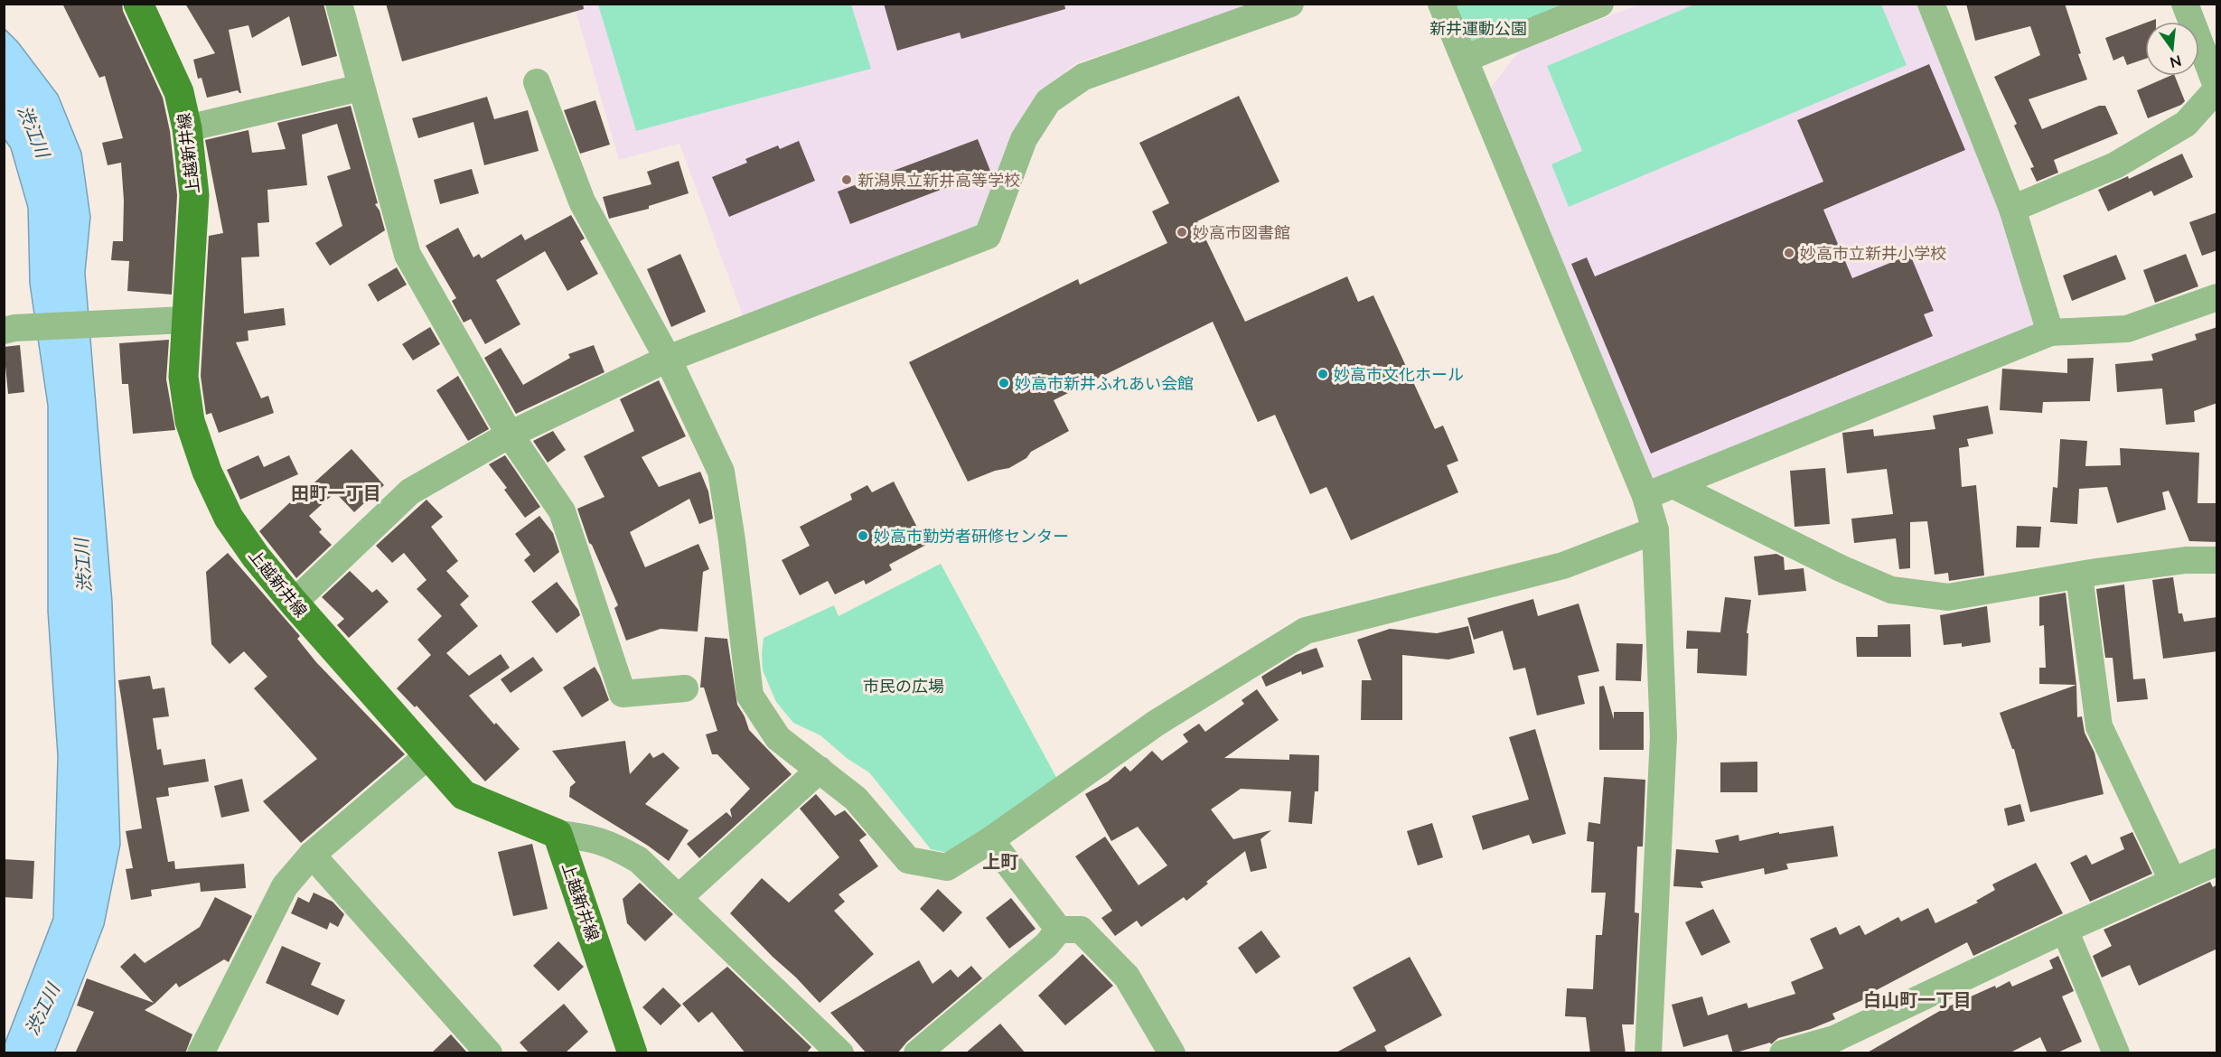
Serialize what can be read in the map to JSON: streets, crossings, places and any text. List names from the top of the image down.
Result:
{
  "streets": {
    "main road": ["上越新井線"]
  },
  "districts": ["田町一丁目", "上町", "白山町一丁目"],
  "water": ["渋江川"],
  "parks": ["新井運動公園", "市民の広場"],
  "places": [
    "新潟県立新井高等学校",
    "妙高市図書館",
    "妙高市立新井小学校",
    "妙高市文化ホール",
    "妙高市新井ふれあい会館",
    "妙高市勤労者研修センター"
  ],
  "north": "bottom"
}
